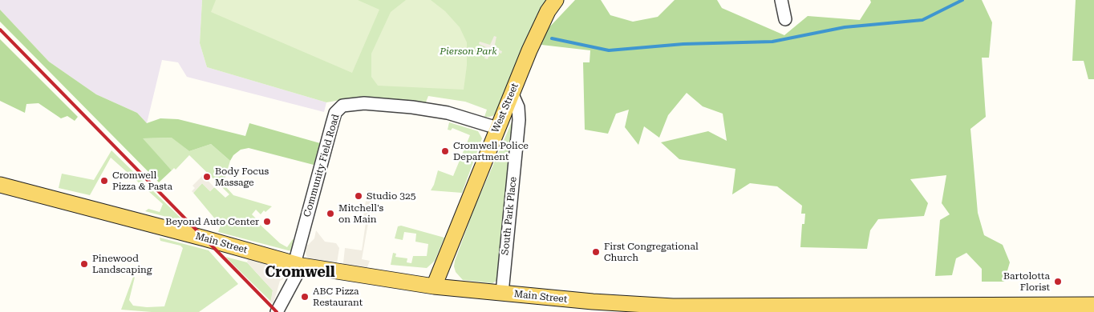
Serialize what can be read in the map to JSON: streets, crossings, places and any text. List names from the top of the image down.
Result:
{
  "streets": {
    "main road": ["West Street", "Main Street"],
    "street": ["Community Field Road", "South Park Place"]
  },
  "crossings": [
    ["West Street", "Community Field Road"],
    ["West Street", "South Park Place"],
    ["West Street", "Main Street"],
    ["Community Field Road", "Main Street"],
    ["South Park Place", "Main Street"]
  ],
  "districts": ["Cromwell"],
  "parks": ["Pierson Park"],
  "places": [
    "Cromwell Police Department",
    "Body Focus Massage",
    "Cromwell Pizza & Pasta",
    "Studio 325",
    "Mitchell's on Main",
    "Beyond Auto Center",
    "First Congregational Church",
    "Pinewood Landscaping",
    "Bartolotta Florist",
    "ABC Pizza Restaurant"
  ]
}
